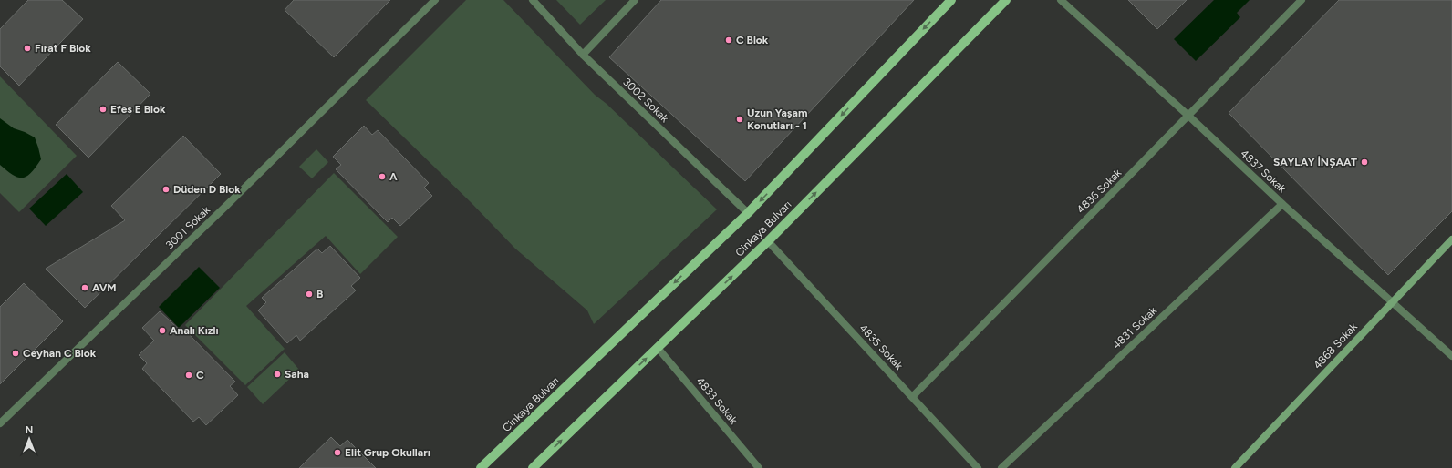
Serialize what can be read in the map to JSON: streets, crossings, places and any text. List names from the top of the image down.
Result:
{
  "streets": {
    "main road": ["Cinkaya Bulvarı"],
    "street": [
      "3002 Sokak",
      "4837 Sokak",
      "4836 Sokak",
      "3001 Sokak",
      "4831 Sokak",
      "4868 Sokak",
      "4835 Sokak",
      "4833 Sokak"
    ]
  },
  "crossings": [
    ["3002 Sokak", "Cinkaya Bulvarı"],
    ["4837 Sokak", "4836 Sokak"],
    ["4837 Sokak", "4831 Sokak"],
    ["4837 Sokak", "4868 Sokak"],
    ["4836 Sokak", "4835 Sokak"],
    ["Cinkaya Bulvarı", "4835 Sokak"],
    ["Cinkaya Bulvarı", "4833 Sokak"]
  ],
  "places": [
    "C Blok",
    "Fırat F Blok",
    "Efes E Blok",
    "Uzun Yaşam Konutları - 1",
    "SAYLAY İNŞAAT",
    "A",
    "Düden D Blok",
    "AVM",
    "B",
    "Analı Kızlı",
    "Ceyhan C Blok",
    "Saha",
    "C",
    "Elit Grup Okulları"
  ],
  "north": "top"
}
